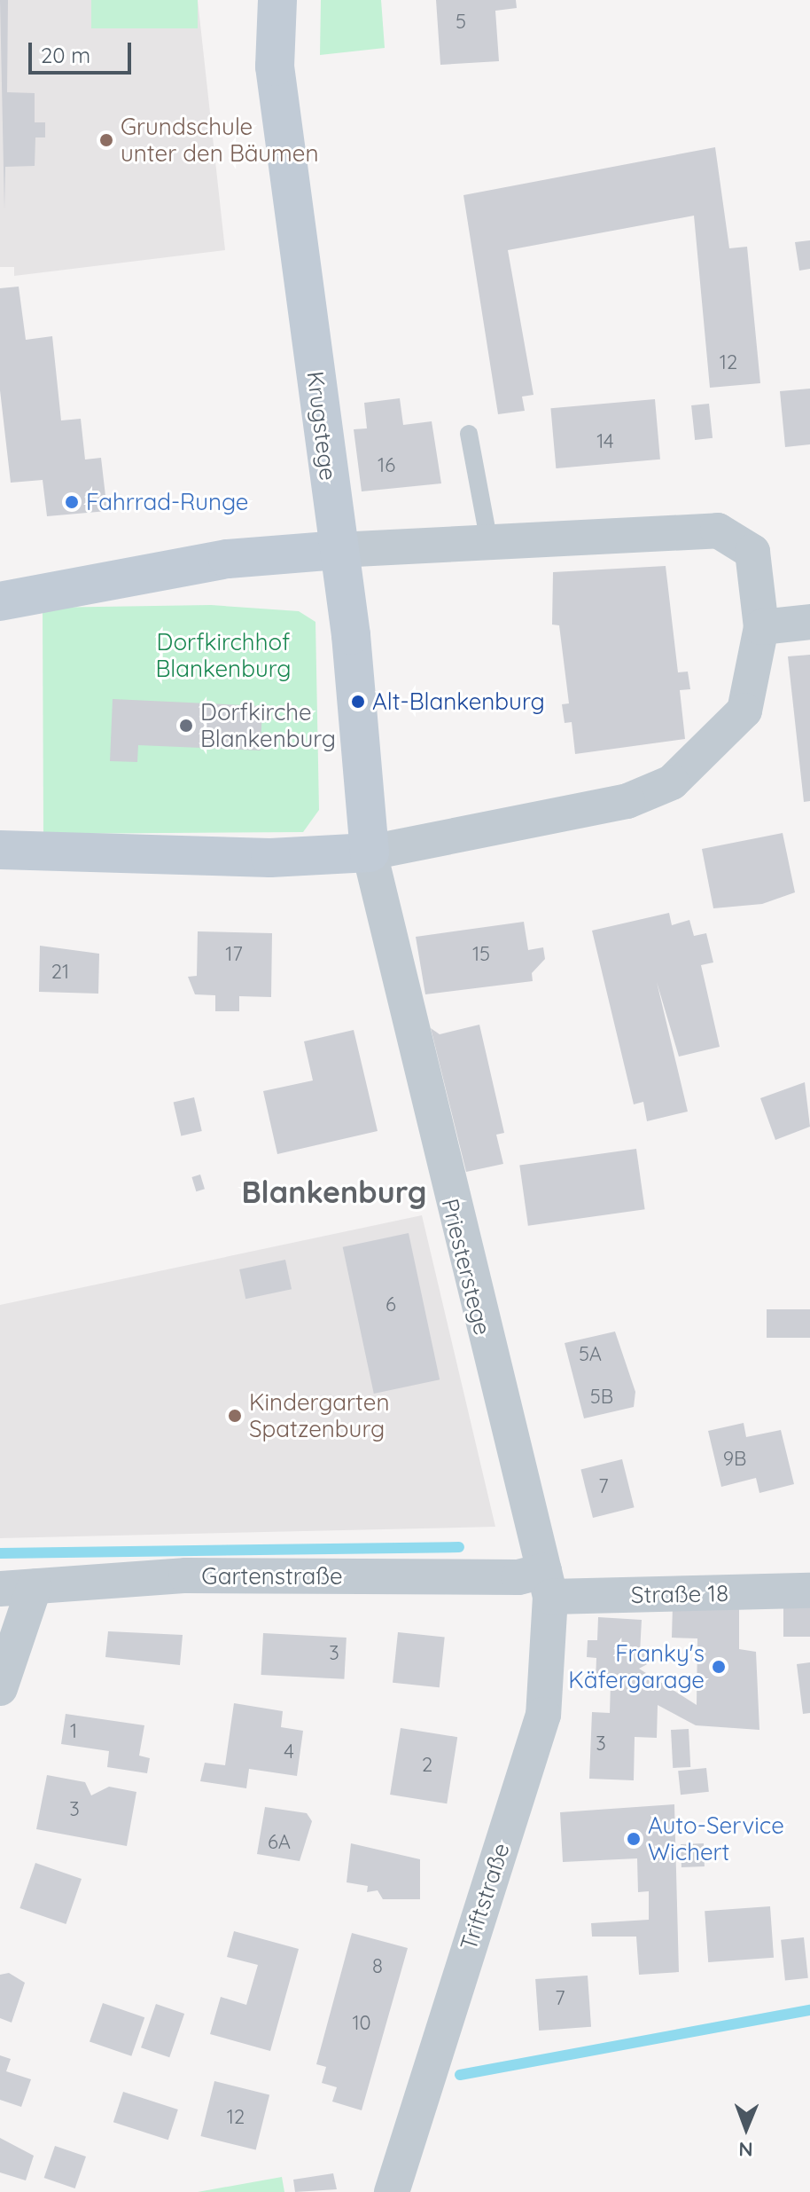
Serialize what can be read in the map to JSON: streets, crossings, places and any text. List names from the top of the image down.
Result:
{
  "streets": {
    "main road": ["Krugstege"],
    "street": [
      "Priesterstege",
      "Gartenstraße",
      "Straße 18",
      "Triftstraße"
    ]
  },
  "crossings": [
    ["Krugstege", "Priesterstege"],
    ["Priesterstege", "Gartenstraße"],
    ["Priesterstege", "Straße 18"],
    ["Priesterstege", "Triftstraße"],
    ["Gartenstraße", "Straße 18"],
    ["Gartenstraße", "Triftstraße"],
    ["Straße 18", "Triftstraße"]
  ],
  "districts": ["Blankenburg"],
  "parks": ["Dorfkirchhof Blankenburg"],
  "places": [
    "Grundschule unter den Bäumen",
    "Fahrrad-Runge",
    "Alt-Blankenburg",
    "Dorfkirche Blankenburg",
    "Kindergarten Spatzenburg",
    "Franky's Käfergarage",
    "Auto-Service Wichert"
  ],
  "house_numbers": [
    "5",
    "12",
    "14",
    "16",
    "17",
    "15",
    "21",
    "6",
    "5A",
    "5B",
    "9B",
    "7",
    "3",
    "1",
    "3",
    "4",
    "2",
    "3",
    "6A",
    "8",
    "7",
    "10",
    "12"
  ],
  "scale_bar": "20 m",
  "north": "bottom"
}
